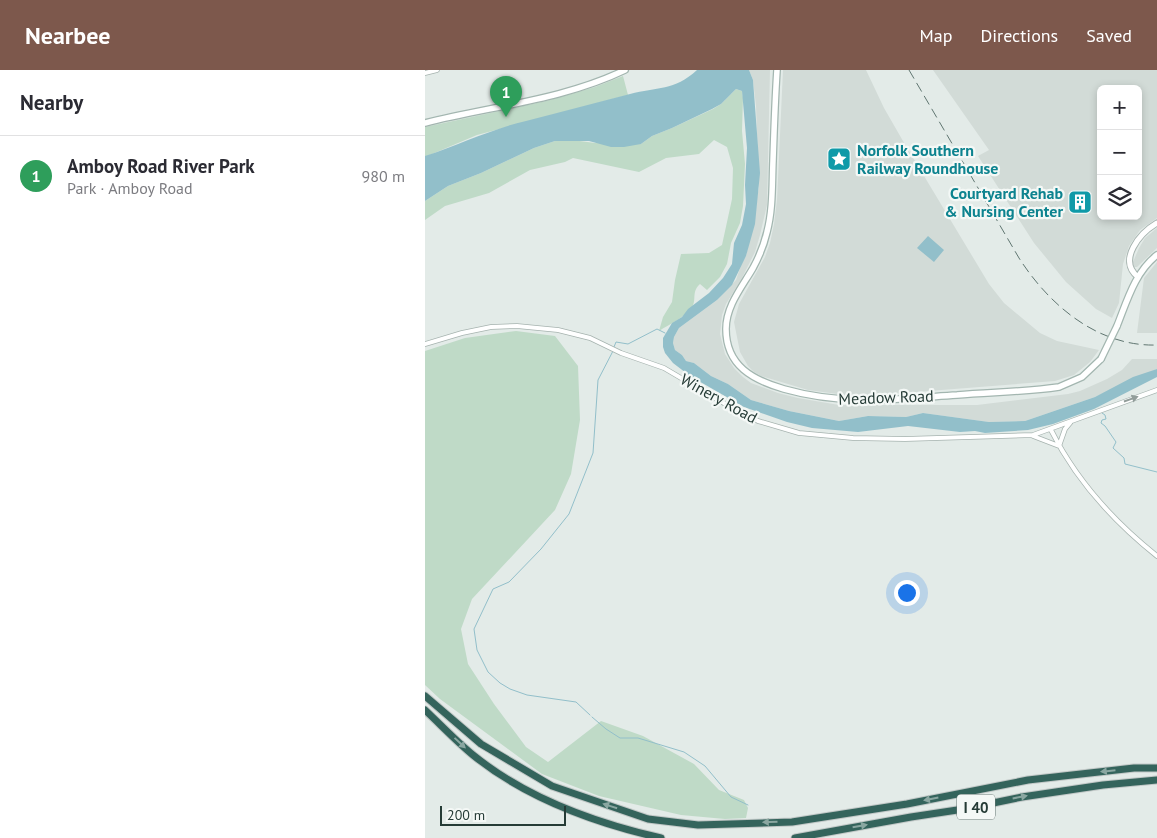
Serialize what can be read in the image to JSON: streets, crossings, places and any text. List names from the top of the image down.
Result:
{
  "streets": {
    "highway": ["I 40"],
    "main road": ["Meadow Road"],
    "street": ["Winery Road"]
  },
  "places": {
    "place": ["Norfolk Southern Railway Roundhouse"],
    "building": ["Courtyard Rehab & Nursing Center"]
  },
  "scale_bar": "200 m",
  "page": {
    "header": "Nearbee",
    "nav": ["Map", "Directions", "Saved"],
    "heading": "Nearby",
    "pins": "1",
    "map_buttons": ["+", "−"],
    "list": [
      {
        "mark": "1",
        "name": "Amboy Road River Park",
        "note": "Park · Amboy Road",
        "value": "980 m"
      }
    ],
    "scale": "200 m"
  }
}
